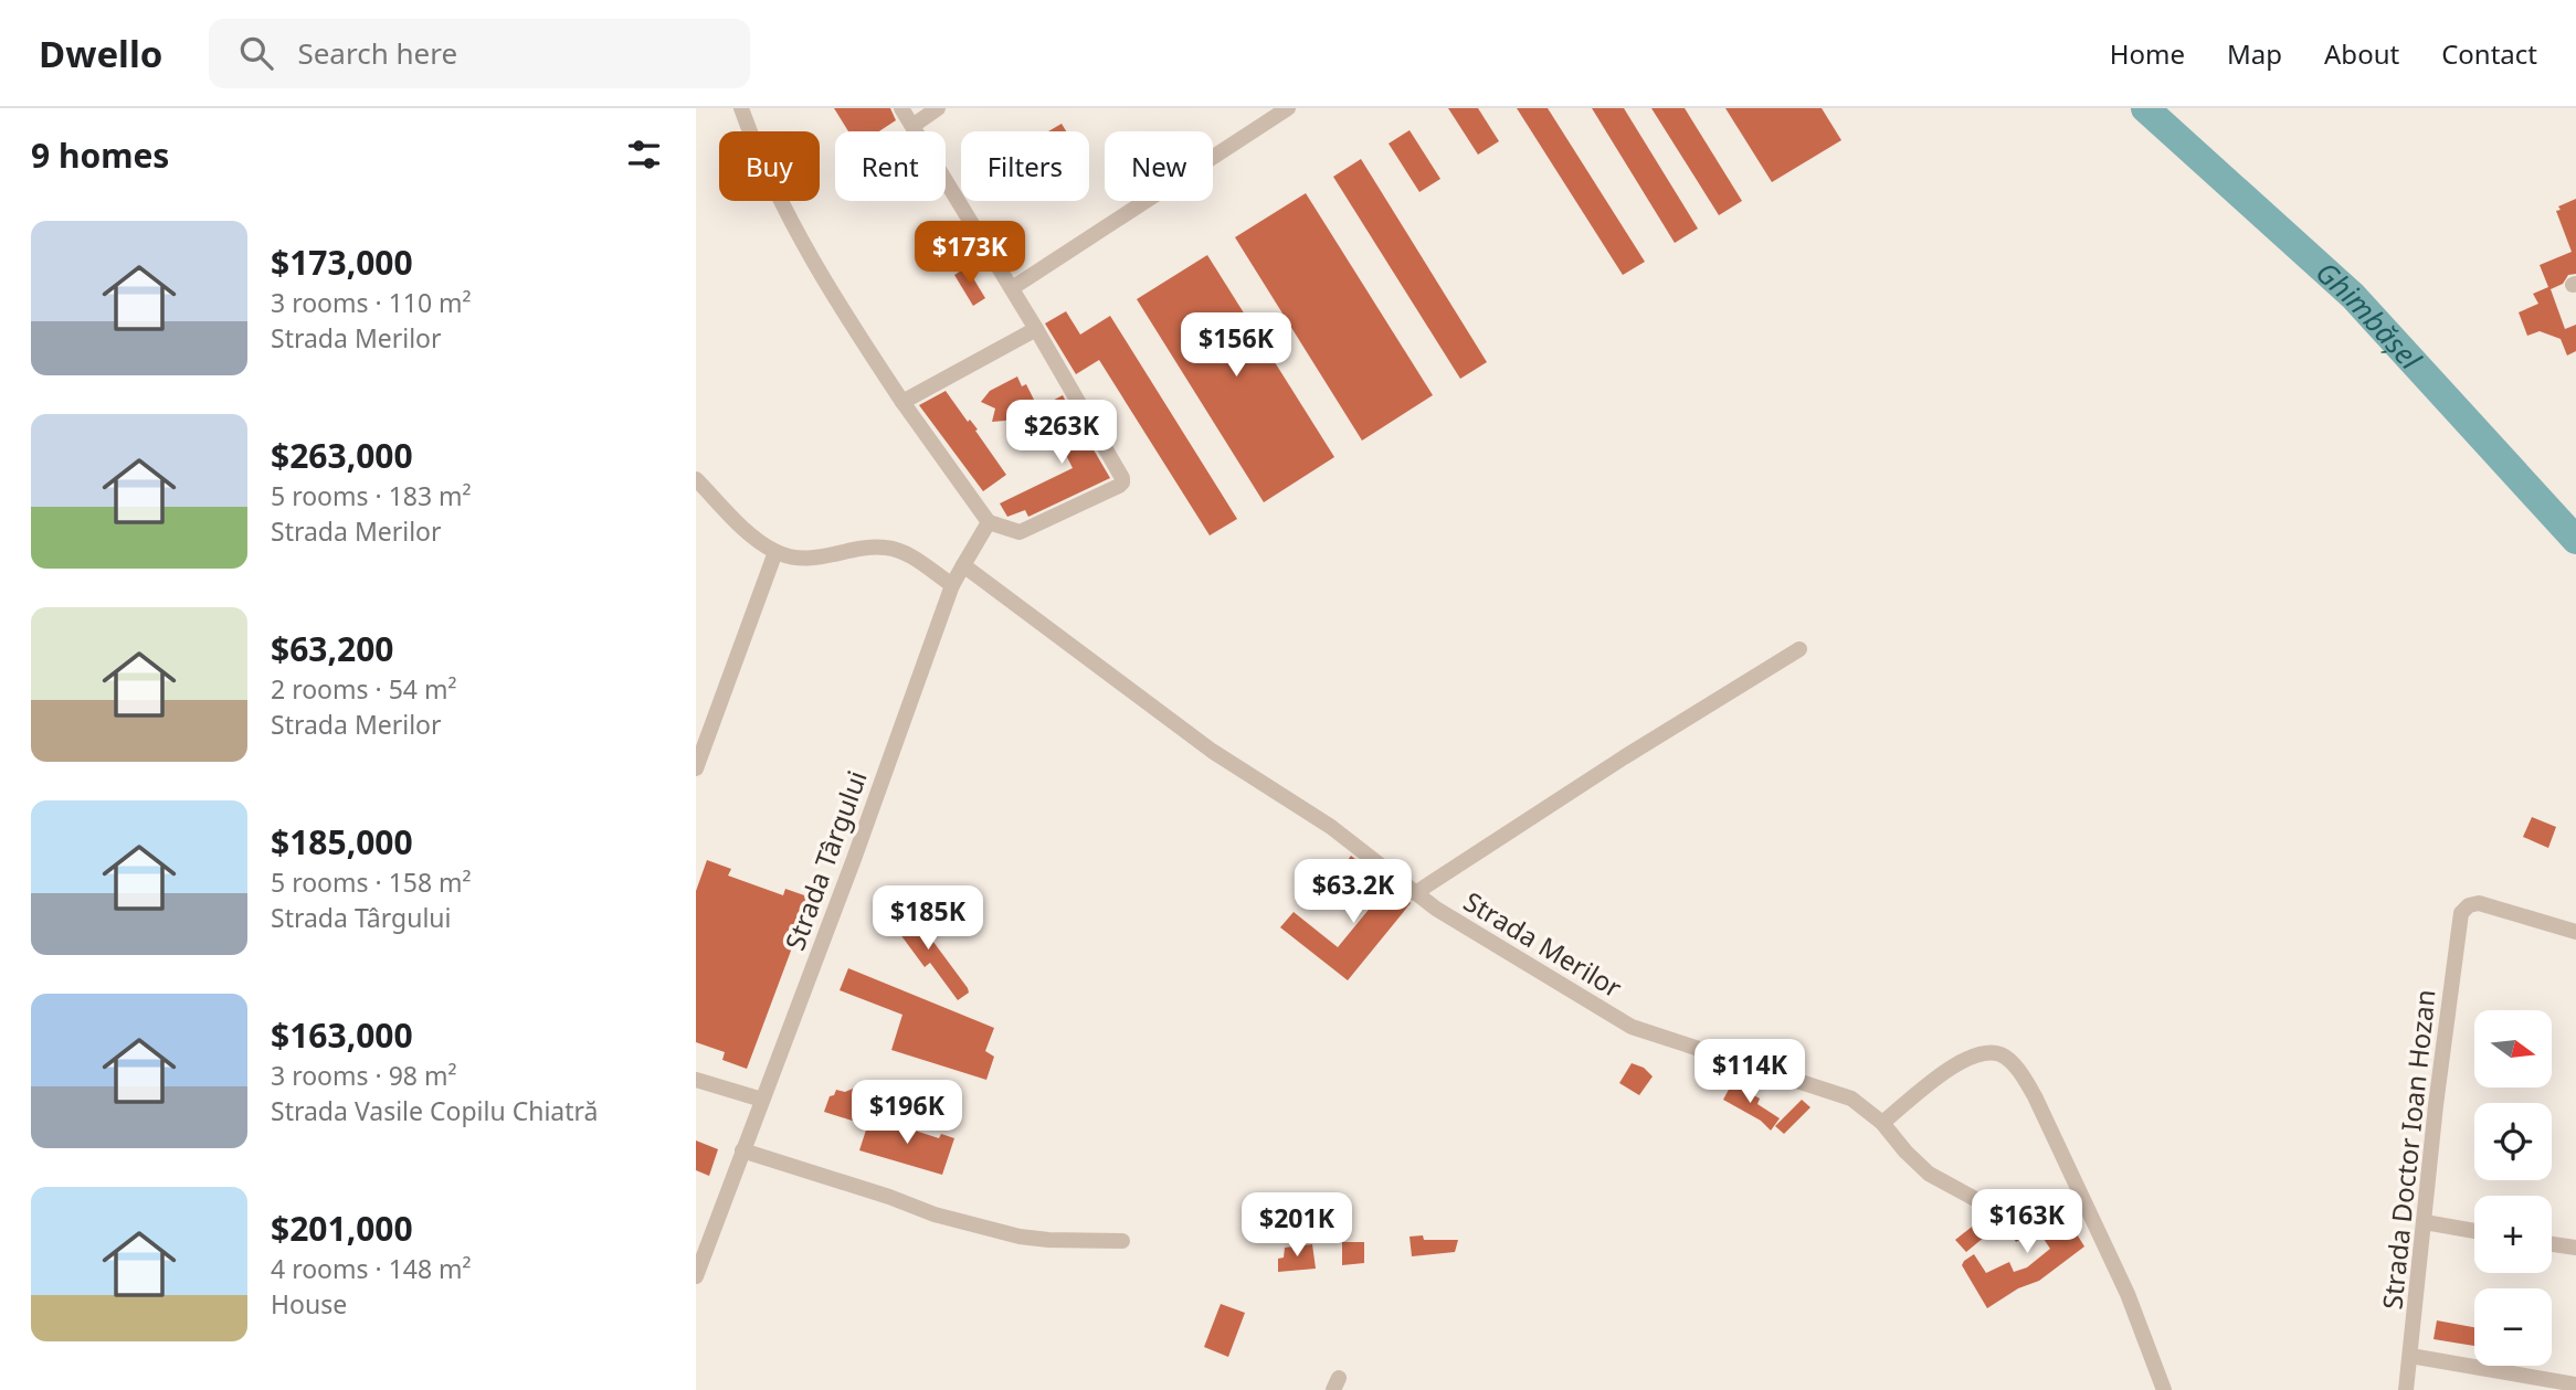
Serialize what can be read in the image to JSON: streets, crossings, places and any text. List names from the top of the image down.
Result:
{
  "streets": {
    "street": ["Strada Târgului", "Strada Merilor", "Strada Doctor Ioan Hozan"]
  },
  "crossings": [
    ["Strada Târgului", "Strada Merilor"]
  ],
  "water": ["Ghimbășel"],
  "north": "right",
  "page": {
    "header": "Dwello",
    "search": "Search here",
    "nav": [
      "Home",
      "Map",
      "About",
      "Contact"
    ],
    "heading": "9 homes",
    "chip": [
      "Buy",
      "Rent",
      "Filters",
      "New"
    ],
    "list": [
      {
        "name": "$173,000",
        "note": "3 rooms · 110 m² · Strada Merilor"
      },
      {
        "name": "$263,000",
        "note": "5 rooms · 183 m² · Strada Merilor"
      },
      {
        "name": "$63,200",
        "note": "2 rooms · 54 m² · Strada Merilor"
      },
      {
        "name": "$185,000",
        "note": "5 rooms · 158 m² · Strada Târgului"
      },
      {
        "name": "$163,000",
        "note": "3 rooms · 98 m² · Strada Vasile Copilu Chiatră"
      },
      {
        "name": "$201,000",
        "note": "4 rooms · 148 m² · House"
      }
    ],
    "price": [
      "$173K",
      "$156K",
      "$263K",
      "$63.2K",
      "$185K",
      "$114K",
      "$196K",
      "$163K",
      "$201K"
    ],
    "map_buttons": ["+", "−"]
  }
}
